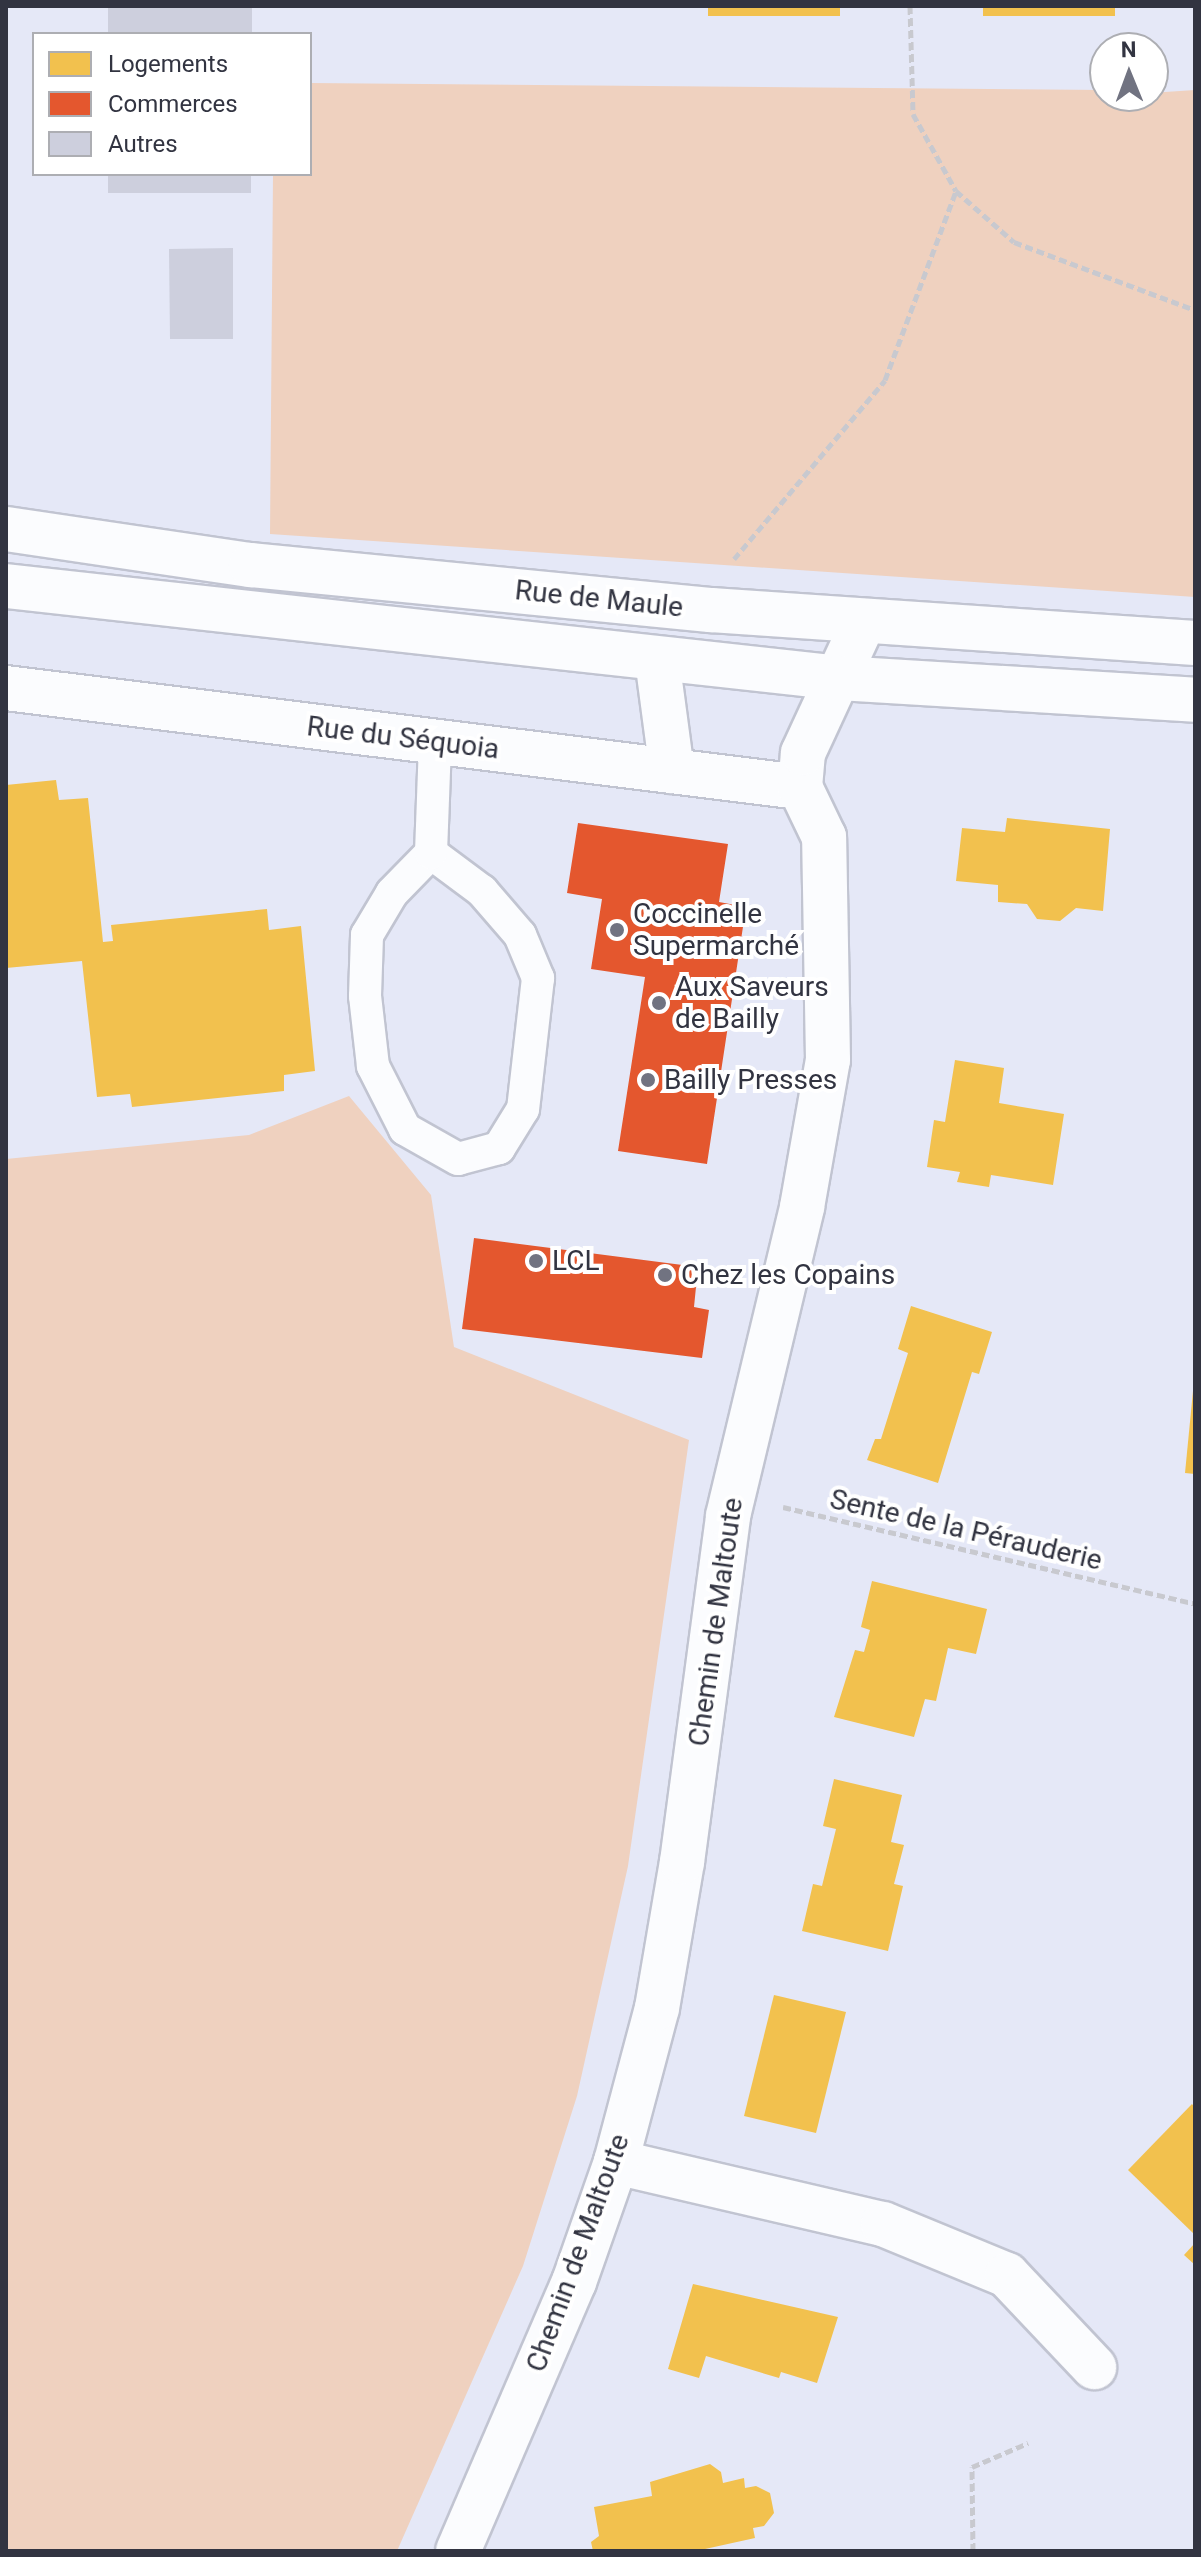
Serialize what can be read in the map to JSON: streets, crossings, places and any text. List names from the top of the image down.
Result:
{
  "streets": {
    "street": ["Rue de Maule", "Rue du Séquoia", "Chemin de Maltoute"],
    "path": ["Sente de la Pérauderie"]
  },
  "crossings": [
    ["Rue du Séquoia", "Chemin de Maltoute"],
    ["Sente de la Pérauderie", "Chemin de Maltoute"]
  ],
  "places": [
    "Coccinelle Supermarché",
    "Aux Saveurs de Bailly",
    "Bailly Presses",
    "LCL",
    "Chez les Copains"
  ],
  "legend": ["Logements", "Commerces", "Autres"],
  "north": "top"
}
